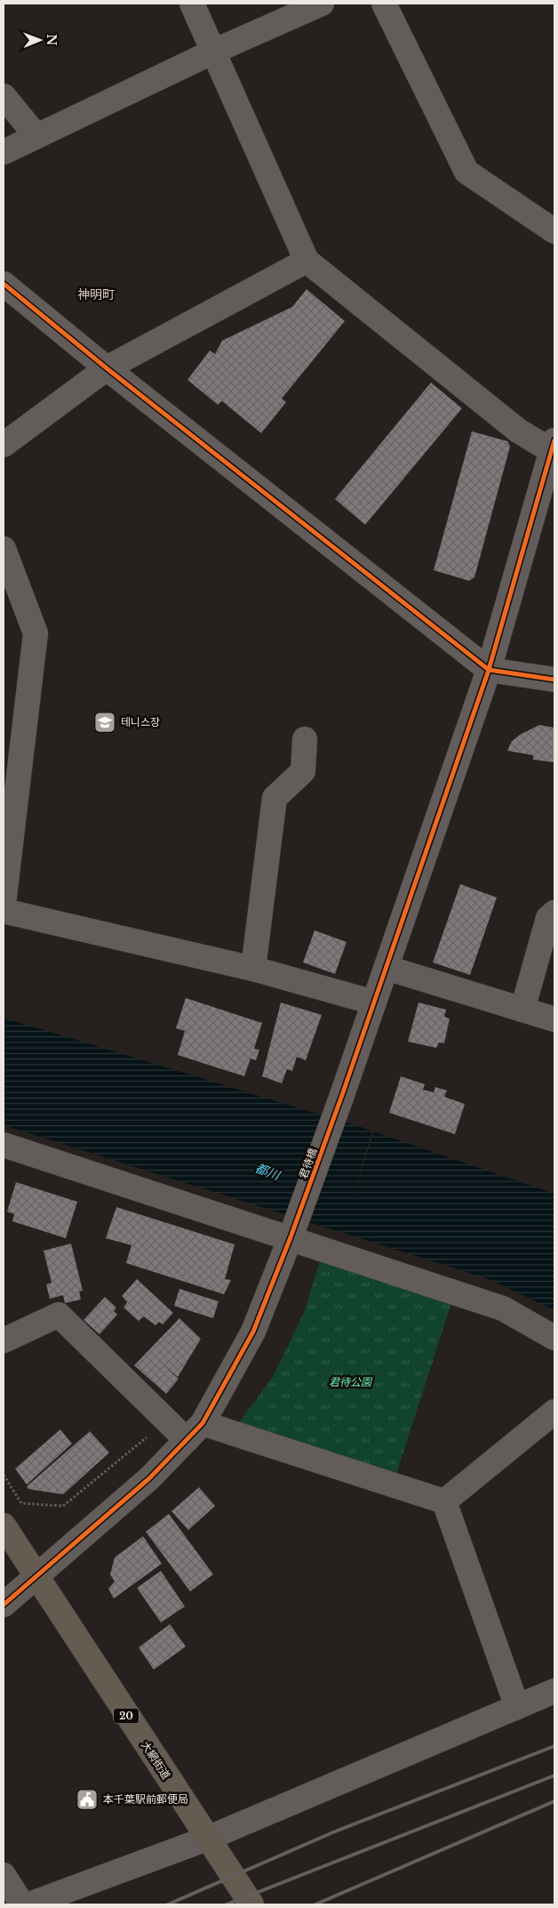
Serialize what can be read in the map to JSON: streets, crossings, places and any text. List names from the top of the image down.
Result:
{
  "streets": {
    "main road": ["20", "大網街道"],
    "street": ["君待橋"]
  },
  "crossings": [
    ["君待橋", "大網街道"]
  ],
  "districts": ["神明町"],
  "water": ["都川"],
  "parks": ["君待公園"],
  "places": {
    "school or university": ["테니스장"],
    "public building": ["本千葉駅前郵便局"]
  },
  "north": "right"
}
